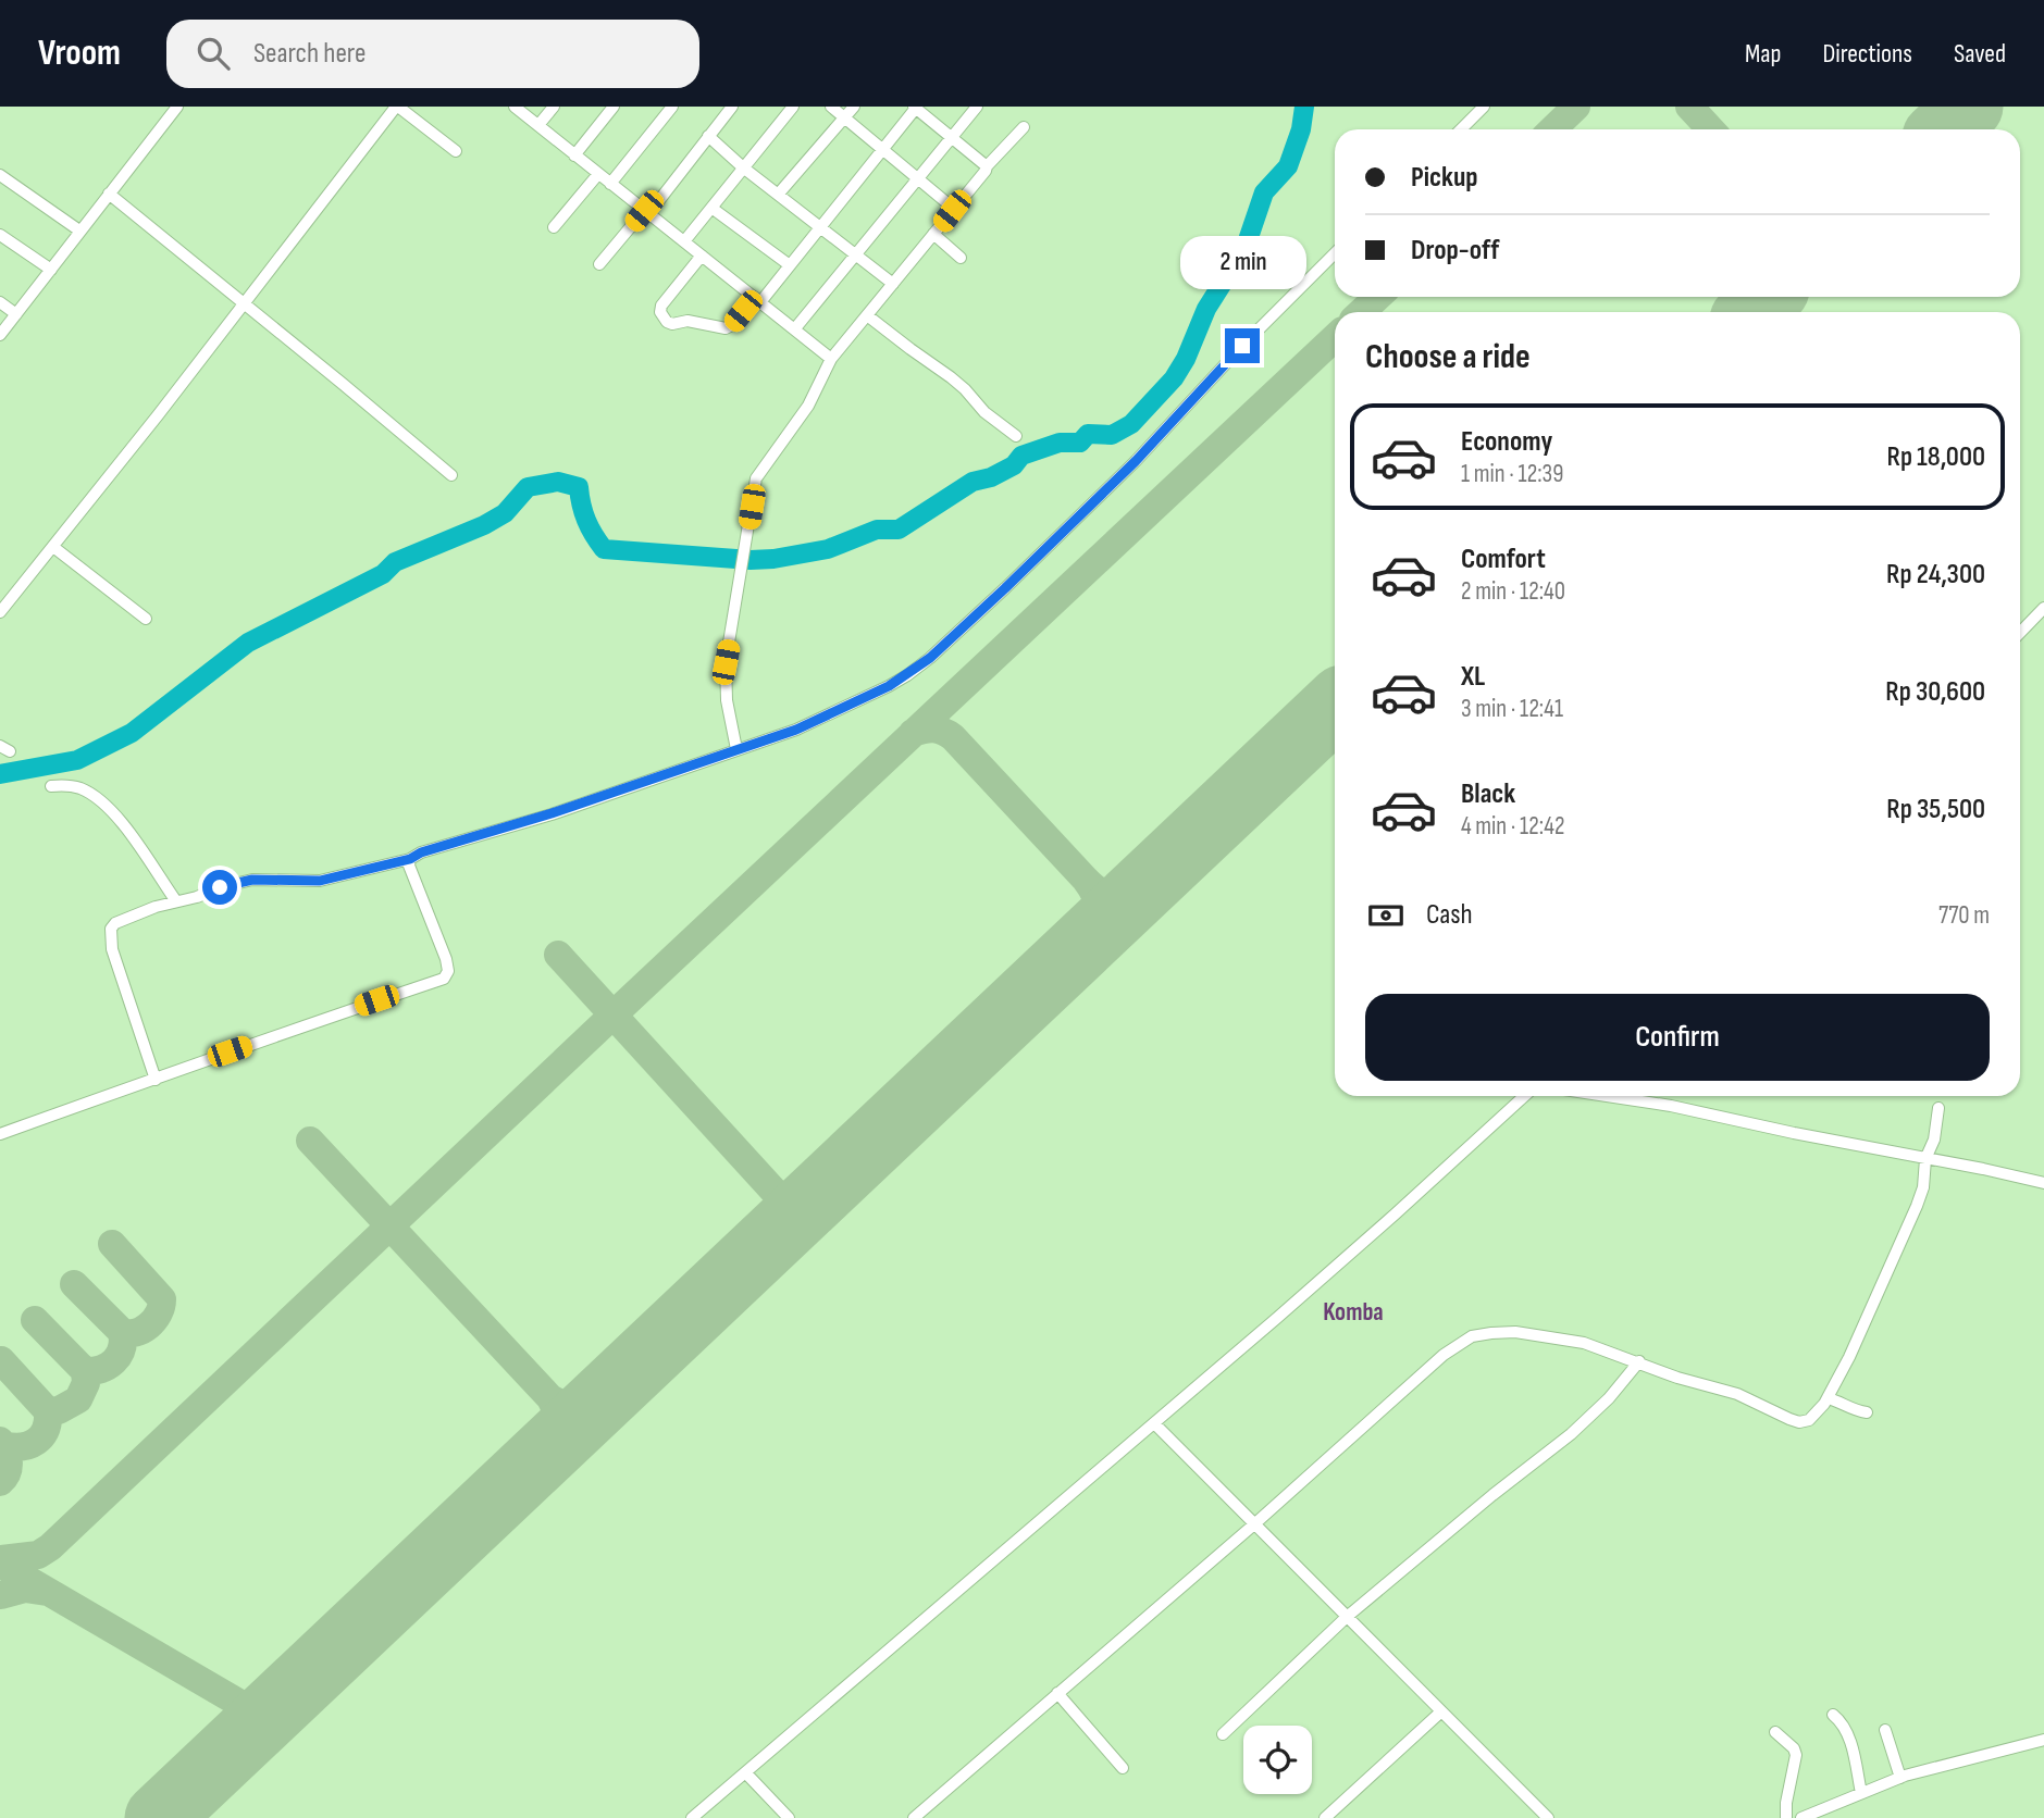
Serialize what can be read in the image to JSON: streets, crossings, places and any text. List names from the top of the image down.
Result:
{
  "districts": ["Komba"],
  "page": {
    "header": "Vroom",
    "search": "Search here",
    "nav": ["Map", "Directions", "Saved"],
    "banner": ["Pickup", "Drop-off"],
    "bubble": "2 min",
    "heading": "Choose a ride",
    "list": [
      {
        "name": "Economy",
        "note": "1 min · 12:39",
        "value": "Rp 18,000"
      },
      {
        "name": "Comfort",
        "note": "2 min · 12:40",
        "value": "Rp 24,300"
      },
      {
        "name": "XL",
        "note": "3 min · 12:41",
        "value": "Rp 30,600"
      },
      {
        "name": "Black",
        "note": "4 min · 12:42",
        "value": "Rp 35,500"
      }
    ],
    "pay": ["Cash", "770 m"],
    "buttons": "Confirm"
  }
}
